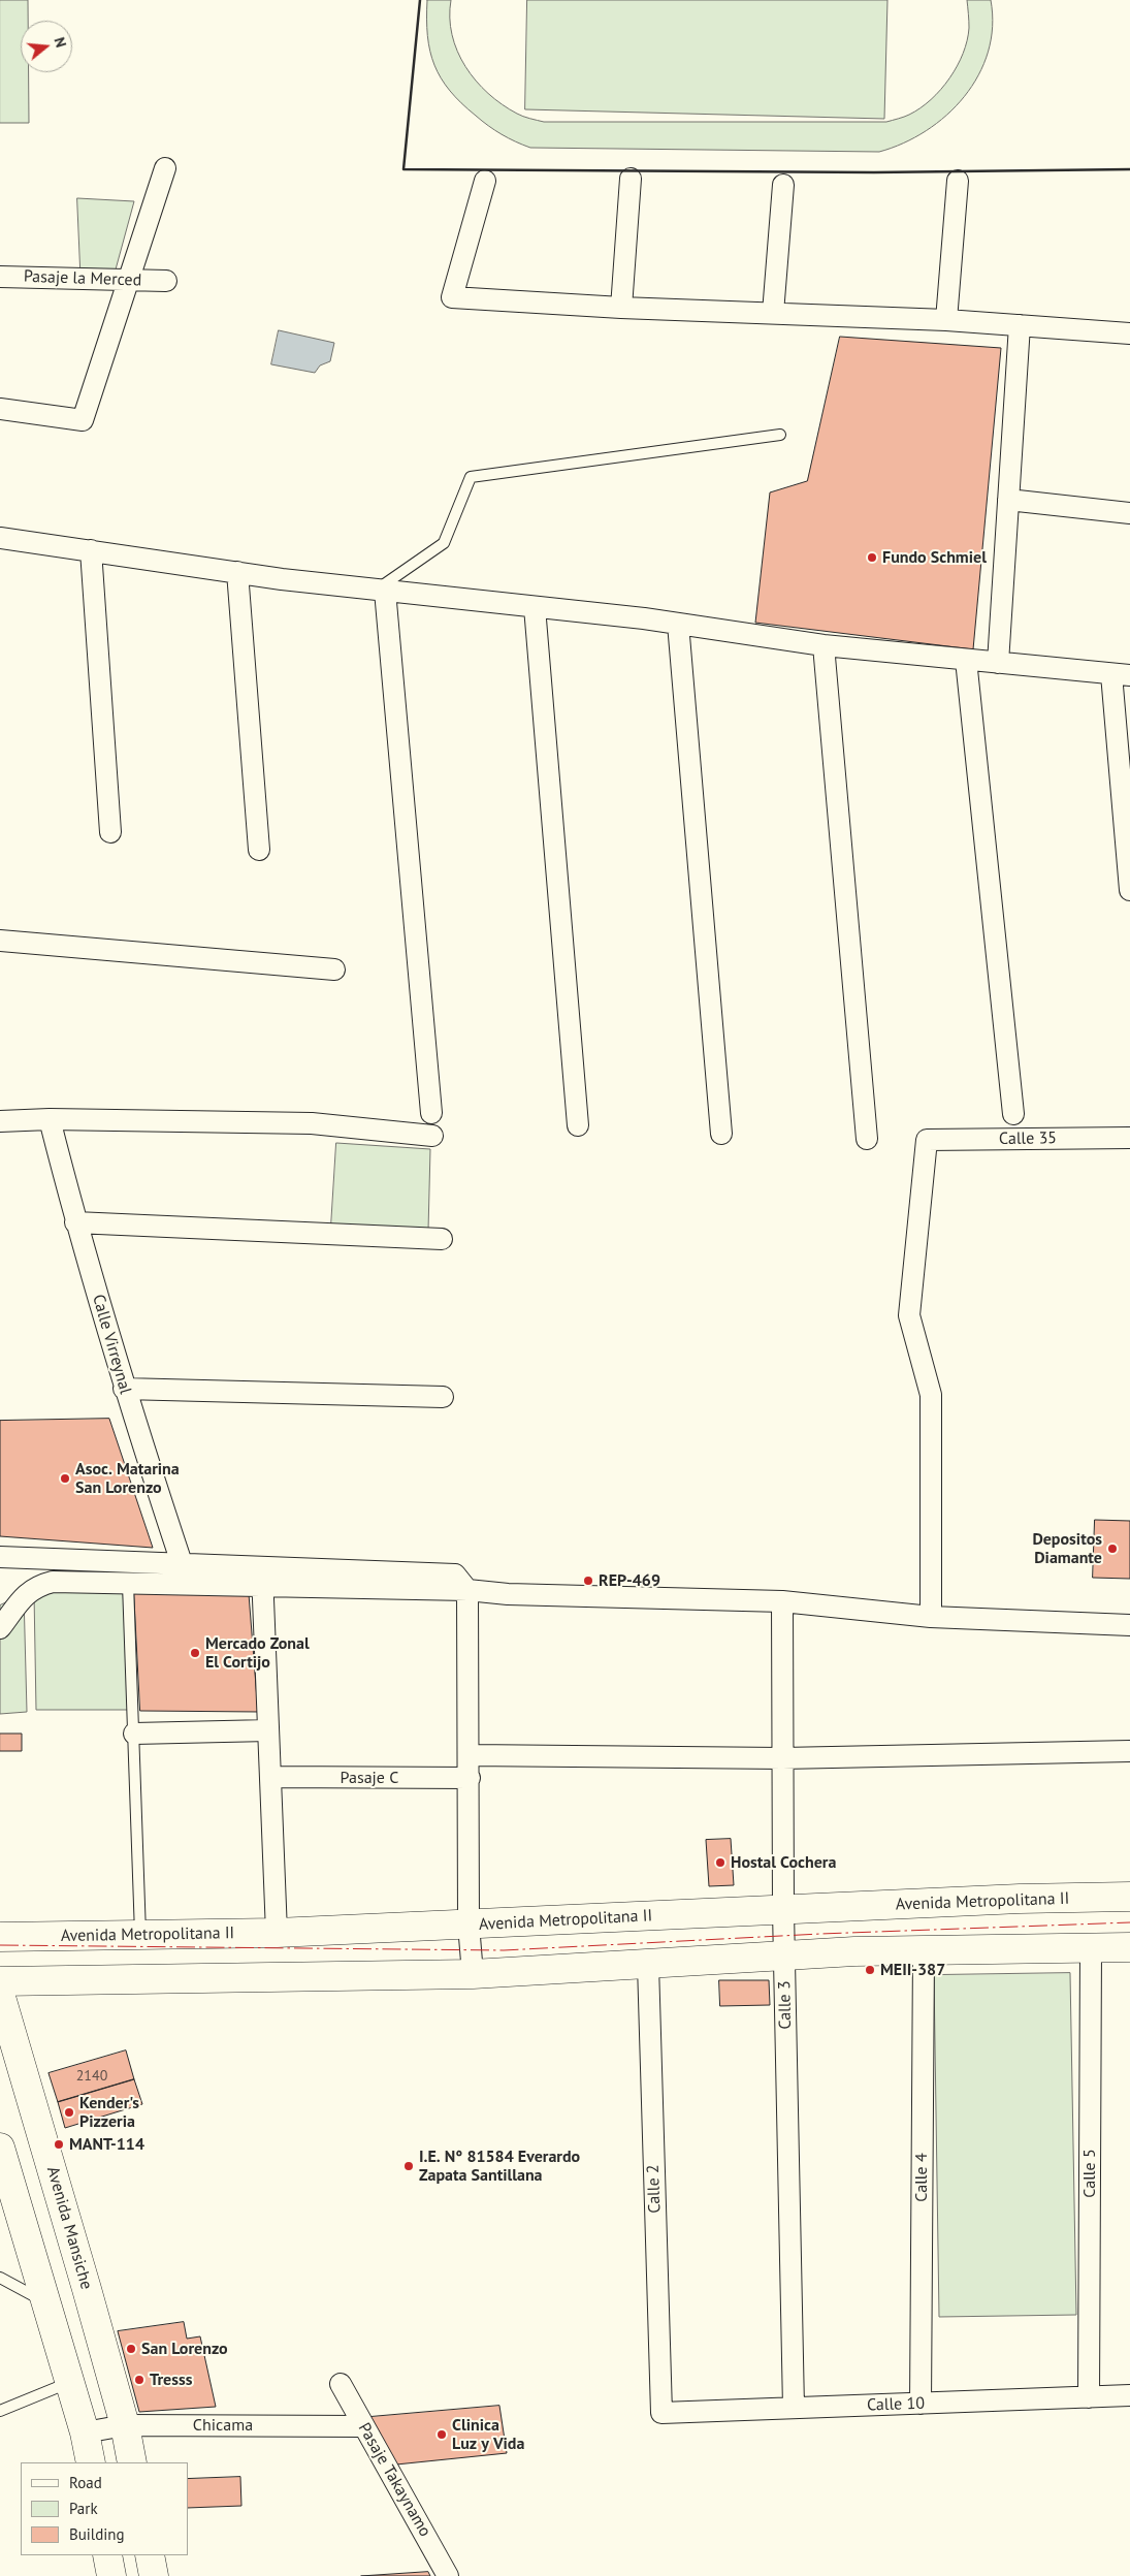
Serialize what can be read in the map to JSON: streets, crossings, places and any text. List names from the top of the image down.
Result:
{
  "streets": {
    "main road": ["Avenida Metropolitana II", "Avenida Mansiche"],
    "street": [
      "Pasaje la Merced",
      "Calle 35",
      "Calle Virreynal",
      "Pasaje C",
      "Calle 3",
      "Calle 5",
      "Calle 4",
      "Calle 2",
      "Calle 10",
      "Chicama",
      "Pasaje Takaynamo"
    ]
  },
  "crossings": [
    ["Avenida Metropolitana II", "Calle 3"],
    ["Calle 3", "Calle 10"],
    ["Calle 5", "Calle 10"],
    ["Calle 4", "Calle 10"],
    ["Calle 2", "Calle 10"],
    ["Avenida Mansiche", "Chicama"],
    ["Chicama", "Pasaje Takaynamo"]
  ],
  "places": [
    "Fundo Schmiel",
    "Asoc. Matarina San Lorenzo",
    "Depositos Diamante",
    "REP-469",
    "Mercado Zonal El Cortijo",
    "Hostal Cochera",
    "MEII-387",
    "Kender's Pizzeria",
    "MANT-114",
    "I.E. N° 81584 Everardo Zapata Santillana",
    "San Lorenzo",
    "Tresss",
    "Clinica Luz y Vida"
  ],
  "house_numbers": ["2140"],
  "legend": ["Road", "Park", "Building"],
  "north": "right"
}
